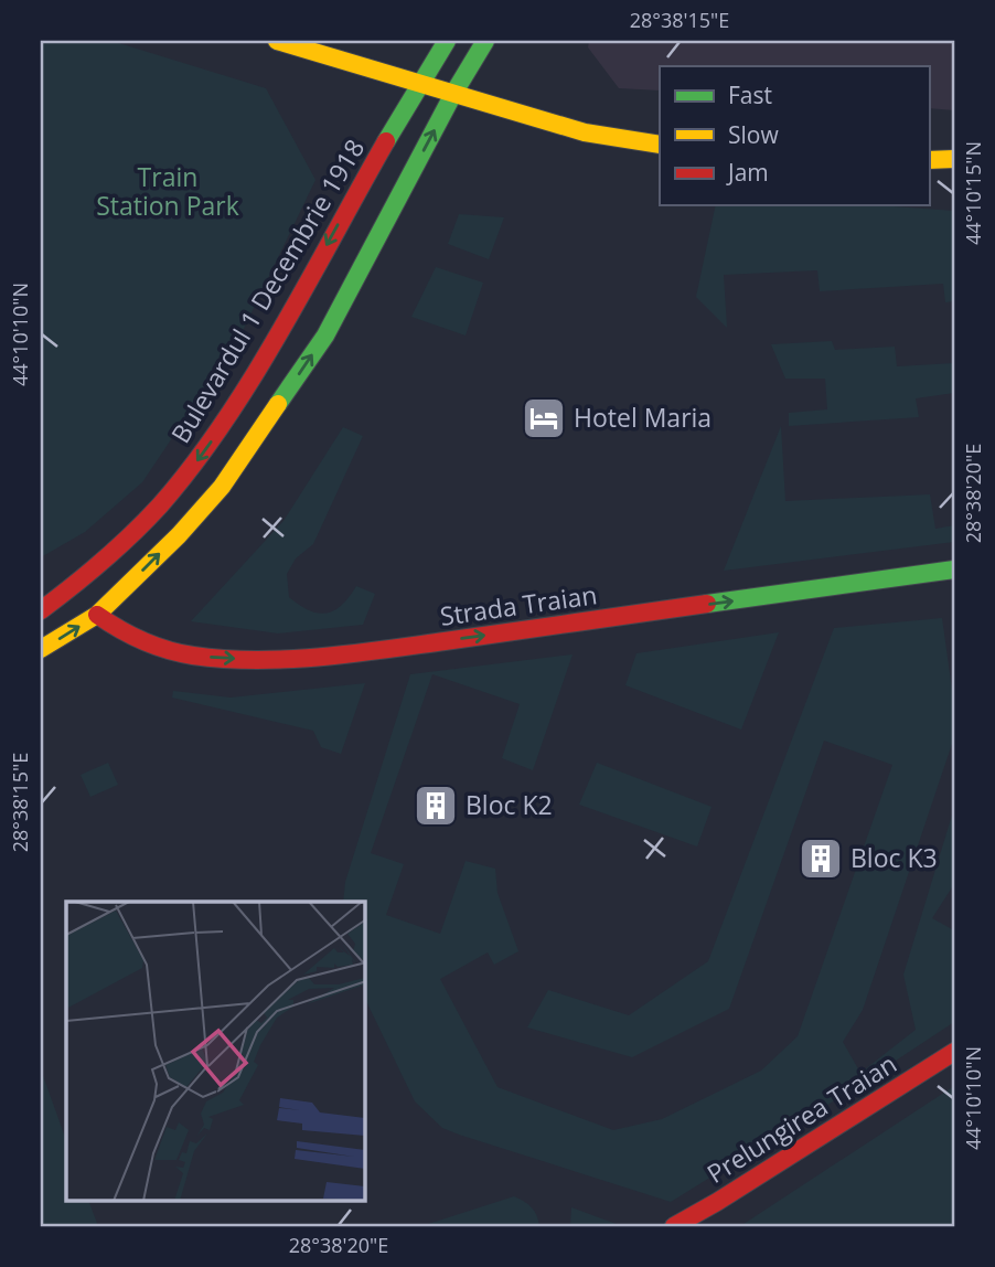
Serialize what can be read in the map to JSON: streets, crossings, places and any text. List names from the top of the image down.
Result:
{
  "streets": {
    "main road": ["Bulevardul 1 Decembrie 1918", "Strada Traian", "Prelungirea Traian"]
  },
  "one_way": ["Strada Traian"],
  "parks": ["Train Station Park"],
  "places": {
    "hotel": ["Hotel Maria"],
    "building": ["Bloc K2", "Bloc K3"]
  },
  "legend": ["Fast", "Slow", "Jam"],
  "coordinates": [
    "28°38'15\"E",
    "44°10'15\"N",
    "44°10'10\"N",
    "28°38'20\"E"
  ]
}
